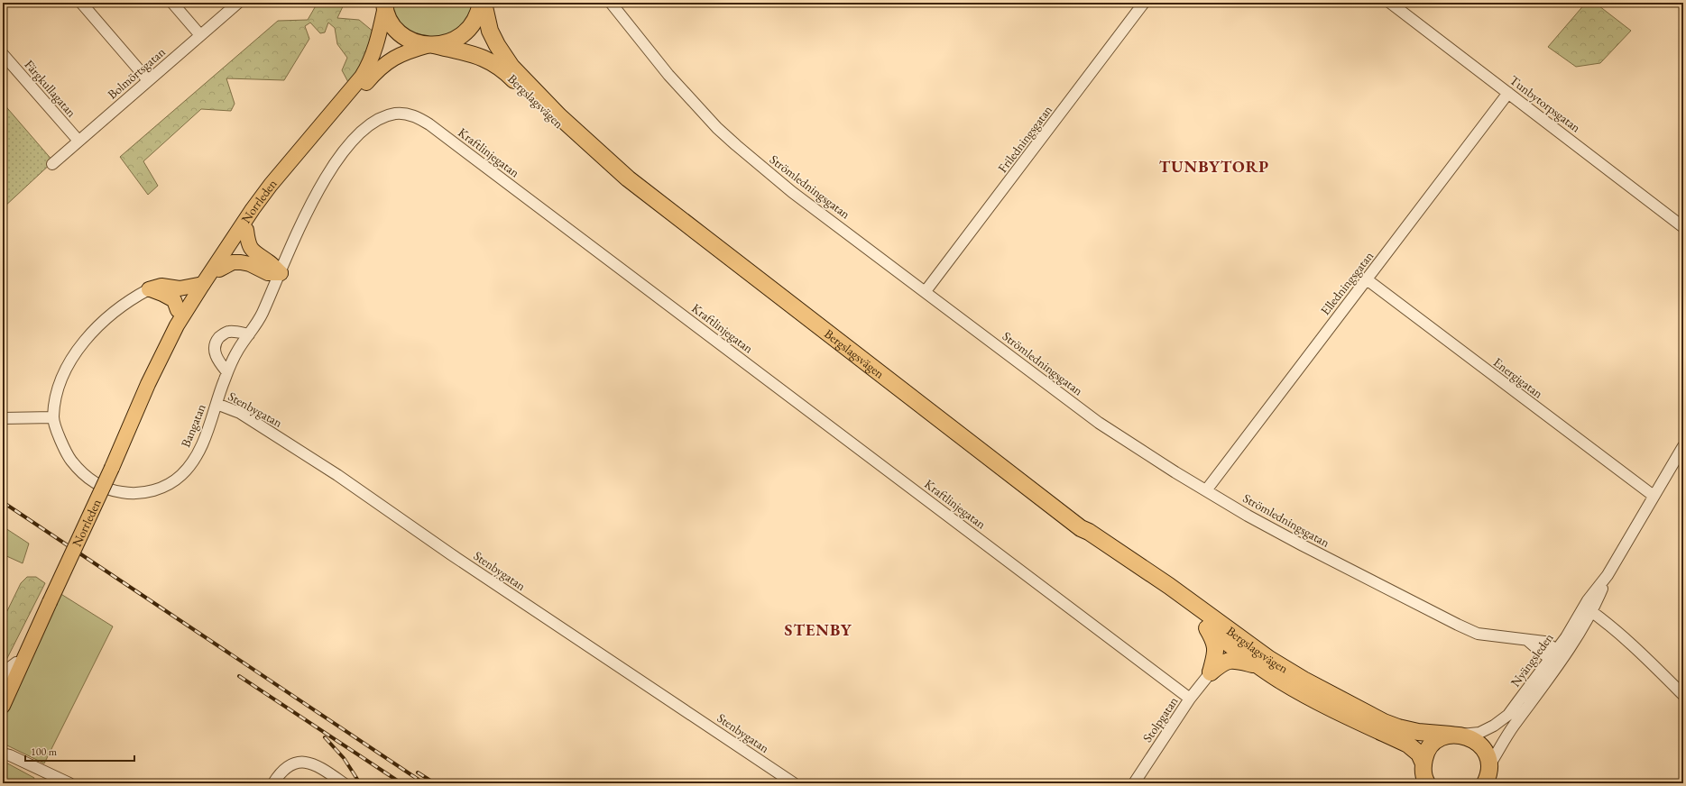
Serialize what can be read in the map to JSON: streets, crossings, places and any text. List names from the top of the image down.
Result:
{
  "streets": {
    "highway": ["Bergslagsvägen"],
    "main road": ["Norrleden"],
    "street": [
      "Bolmörtsgatan",
      "Färgkullagatan",
      "Tunbytorpsgatan",
      "Friledningsgatan",
      "Kraftlinjegatan",
      "Strömledningsgatan",
      "Elledningsgatan",
      "Energigatan",
      "Stenbygatan",
      "Bangatan",
      "Nyängsleden",
      "Stolpgatan"
    ]
  },
  "crossings": [
    ["Bolmörtsgatan", "Färgkullagatan"],
    ["Bergslagsvägen", "Norrleden"],
    ["Bergslagsvägen", "Nyängsleden"],
    ["Tunbytorpsgatan", "Elledningsgatan"],
    ["Friledningsgatan", "Strömledningsgatan"],
    ["Kraftlinjegatan", "Stenbygatan"],
    ["Kraftlinjegatan", "Stolpgatan"],
    ["Strömledningsgatan", "Elledningsgatan"],
    ["Strömledningsgatan", "Nyängsleden"],
    ["Elledningsgatan", "Energigatan"],
    ["Energigatan", "Nyängsleden"],
    ["Stenbygatan", "Bangatan"]
  ],
  "districts": ["TUNBYTORP", "STENBY"],
  "scale_bar": "100 m"
}
